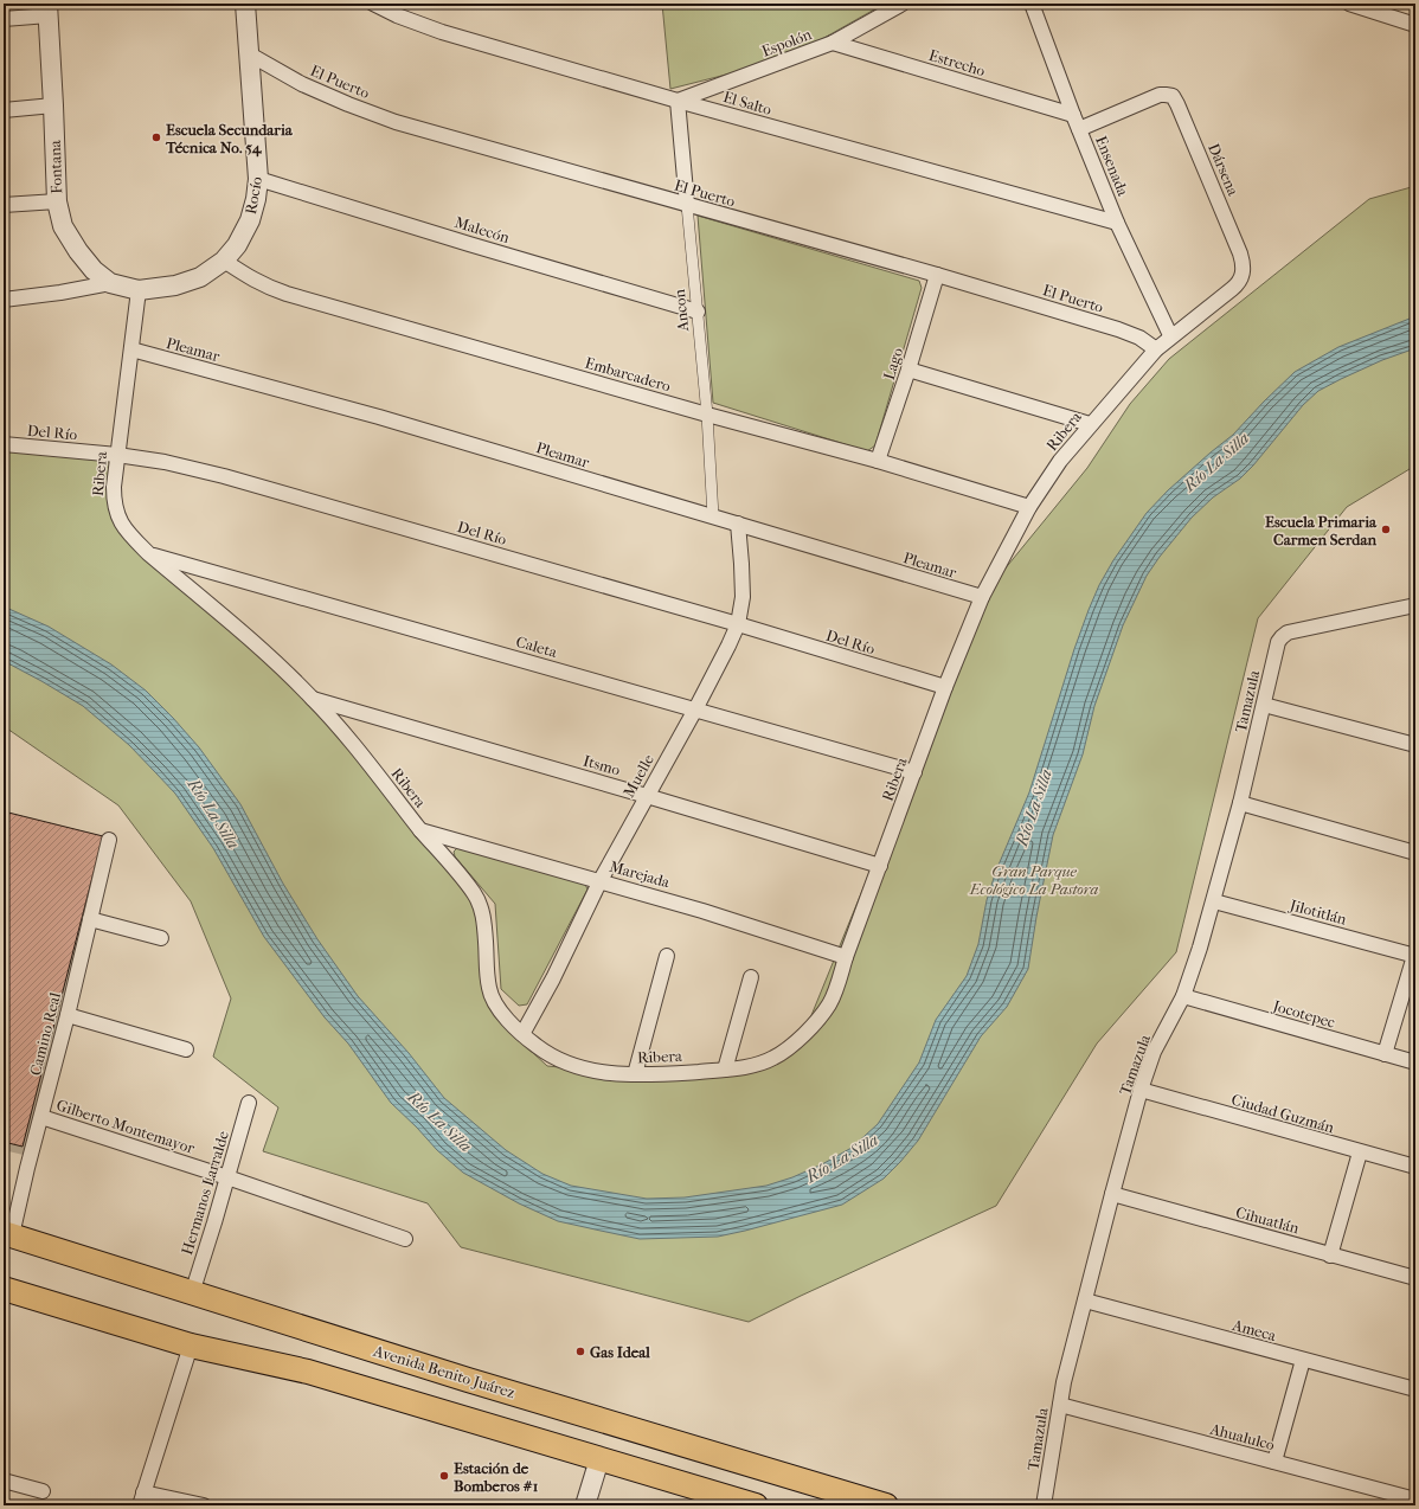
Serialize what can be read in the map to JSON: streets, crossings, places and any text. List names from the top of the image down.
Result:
{
  "streets": {
    "main road": ["Avenida Benito Juárez"],
    "street": [
      "Espolón",
      "Estrecho",
      "El Puerto",
      "El Salto",
      "Ensenada",
      "Fontana",
      "Dársena",
      "Rocío",
      "Malecón",
      "Ancon",
      "Pleamar",
      "Lago",
      "Embarcadero",
      "Ribera",
      "Del Río",
      "Caleta",
      "Tamazula",
      "Itsmo",
      "Muelle",
      "Marejada",
      "Jilotitlán",
      "Jocotepec",
      "Camino Real",
      "Ciudad Guzmán",
      "Gilberto Montemayor",
      "Hermanos Larralde",
      "Cihuatlán",
      "Ameca",
      "Ahualulco"
    ]
  },
  "crossings": [
    ["Espolón", "Estrecho"],
    ["Espolón", "El Salto"],
    ["Espolón", "Ancon"],
    ["Estrecho", "Ensenada"],
    ["El Puerto", "Rocío"],
    ["El Puerto", "Ancon"],
    ["El Puerto", "Lago"],
    ["El Puerto", "Ribera"],
    ["El Salto", "Ensenada"],
    ["El Salto", "Ancon"],
    ["Ensenada", "Dársena"],
    ["Ensenada", "Ribera"],
    ["Fontana", "Rocío"],
    ["Fontana", "Ribera"],
    ["Dársena", "Ribera"],
    ["Rocío", "Malecón"],
    ["Rocío", "Embarcadero"],
    ["Rocío", "Ribera"],
    ["Malecón", "Ancon"],
    ["Ancon", "Pleamar"],
    ["Ancon", "Embarcadero"],
    ["Pleamar", "Ribera"],
    ["Pleamar", "Muelle"],
    ["Lago", "Embarcadero"],
    ["Embarcadero", "Ribera"],
    ["Ribera", "Del Río"],
    ["Ribera", "Caleta"],
    ["Ribera", "Itsmo"],
    ["Ribera", "Muelle"],
    ["Ribera", "Marejada"],
    ["Del Río", "Muelle"],
    ["Caleta", "Muelle"],
    ["Tamazula", "Jilotitlán"],
    ["Tamazula", "Jocotepec"],
    ["Tamazula", "Ciudad Guzmán"],
    ["Tamazula", "Cihuatlán"],
    ["Tamazula", "Ameca"],
    ["Tamazula", "Ahualulco"],
    ["Itsmo", "Muelle"],
    ["Muelle", "Marejada"],
    ["Camino Real", "Gilberto Montemayor"],
    ["Camino Real", "Avenida Benito Juárez"],
    ["Gilberto Montemayor", "Hermanos Larralde"],
    ["Hermanos Larralde", "Avenida Benito Juárez"]
  ],
  "water": ["Río La Silla"],
  "parks": ["Gran Parque Ecológico La Pastora"],
  "places": [
    "Escuela Secundaria Técnica No. 54",
    "Escuela Primaria Carmen Serdan",
    "Gas Ideal",
    "Estación de Bomberos #1"
  ]
}
